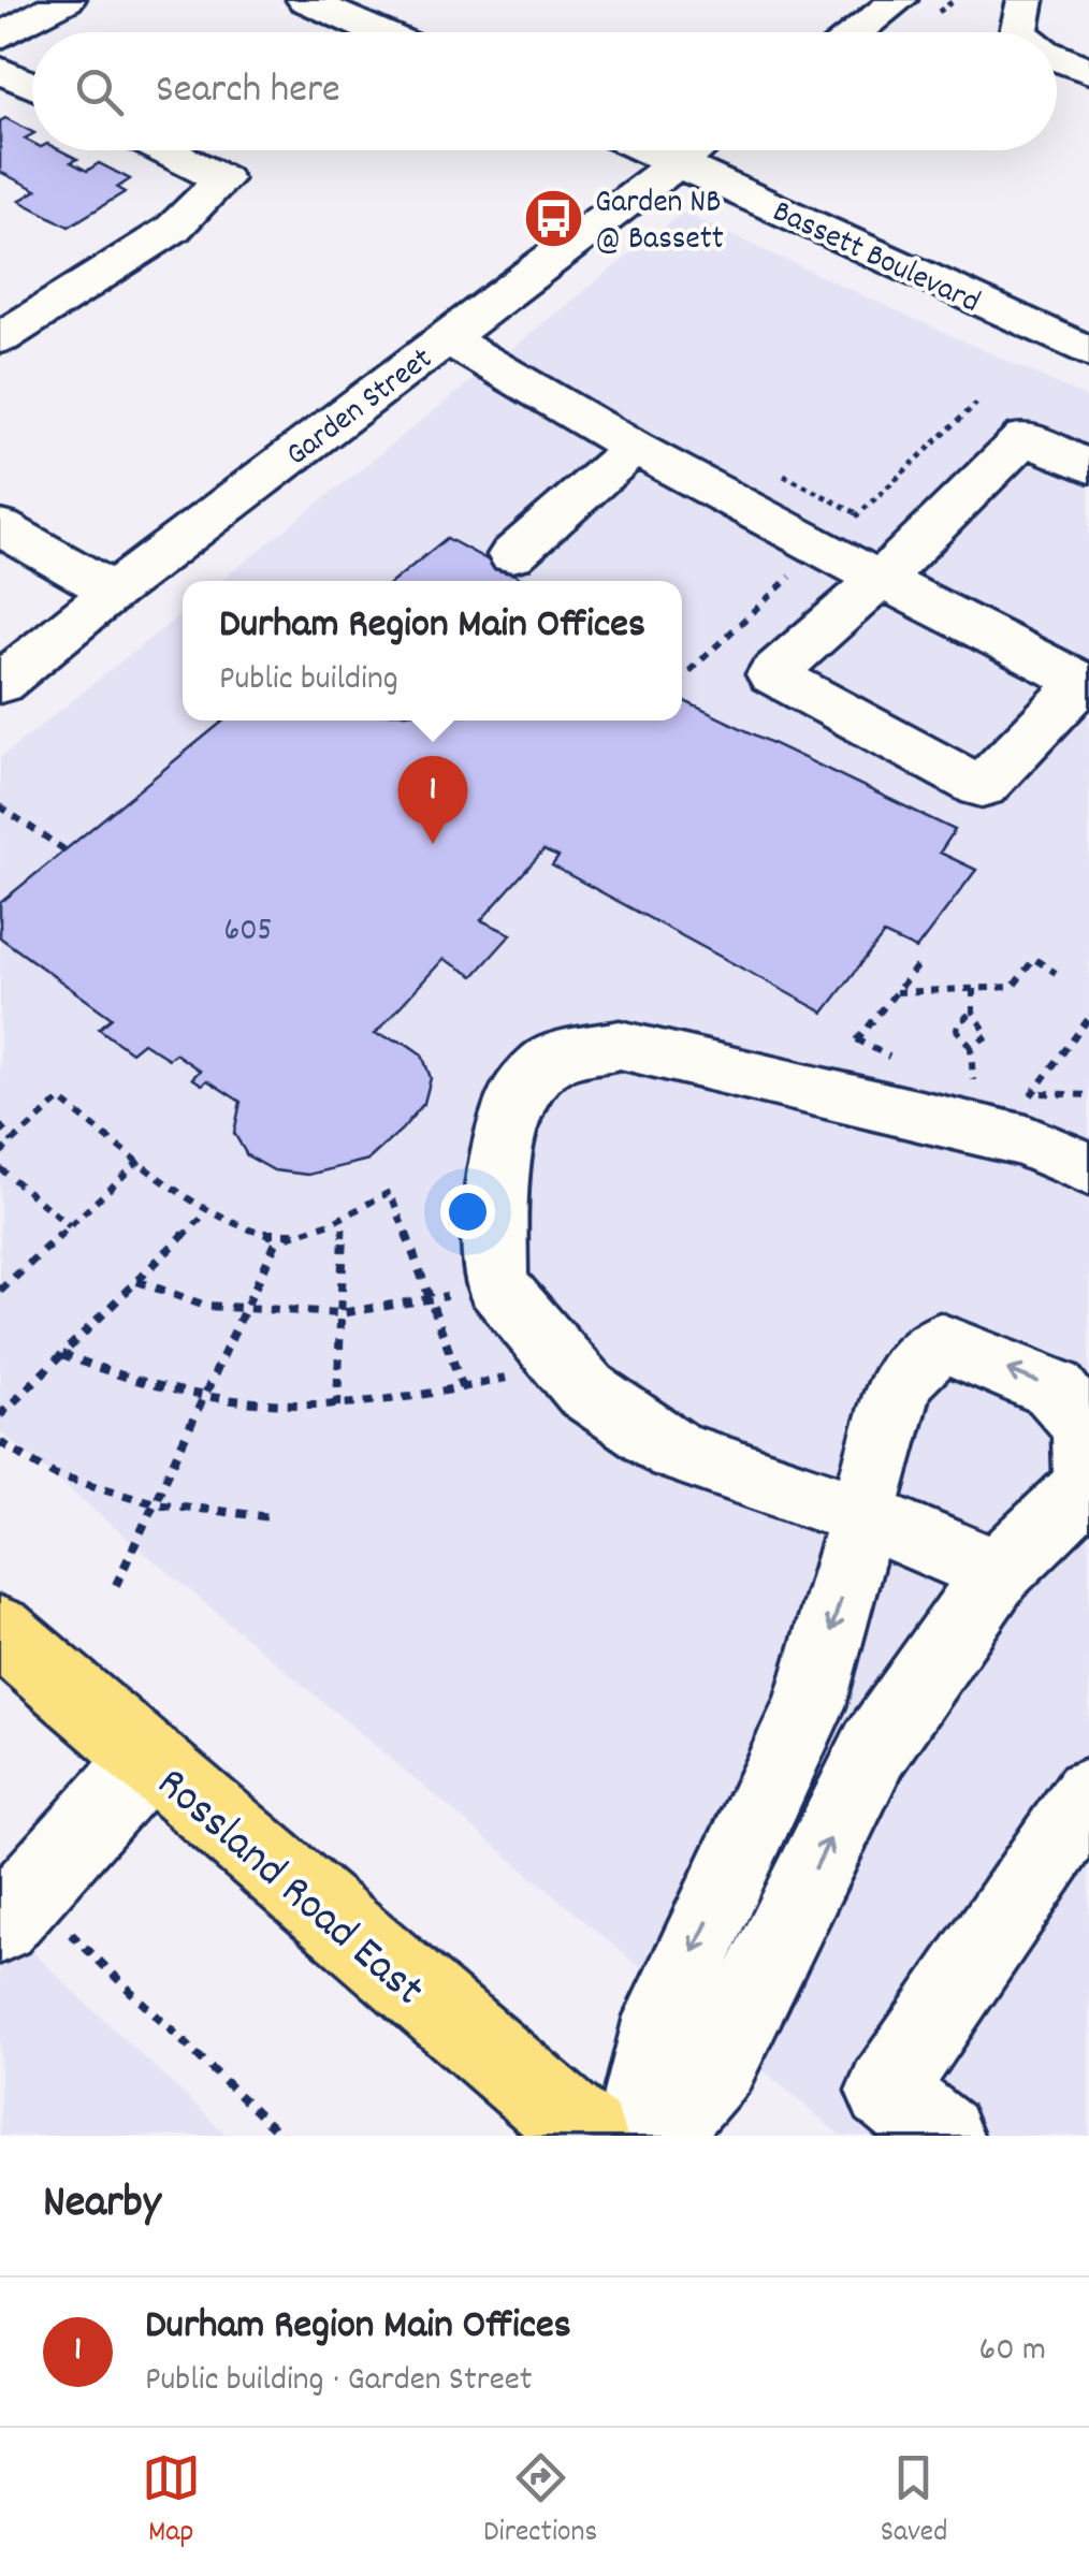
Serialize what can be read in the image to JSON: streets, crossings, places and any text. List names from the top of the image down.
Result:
{
  "streets": {
    "main road": ["Rossland Road East"],
    "street": ["Bassett Boulevard", "Garden Street"]
  },
  "crossings": [
    ["Bassett Boulevard", "Garden Street"]
  ],
  "places": {
    "bus stop": ["Garden NB @ Bassett"]
  },
  "house_numbers": ["605"],
  "page": {
    "search": "Search here",
    "popup": ["Durham Region Main Offices", "Public building"],
    "pins": "1",
    "heading": "Nearby",
    "list": [
      {
        "mark": "1",
        "name": "Durham Region Main Offices",
        "note": "Public building · Garden Street",
        "value": "60 m"
      }
    ],
    "nav": ["Map", "Directions", "Saved"]
  }
}
